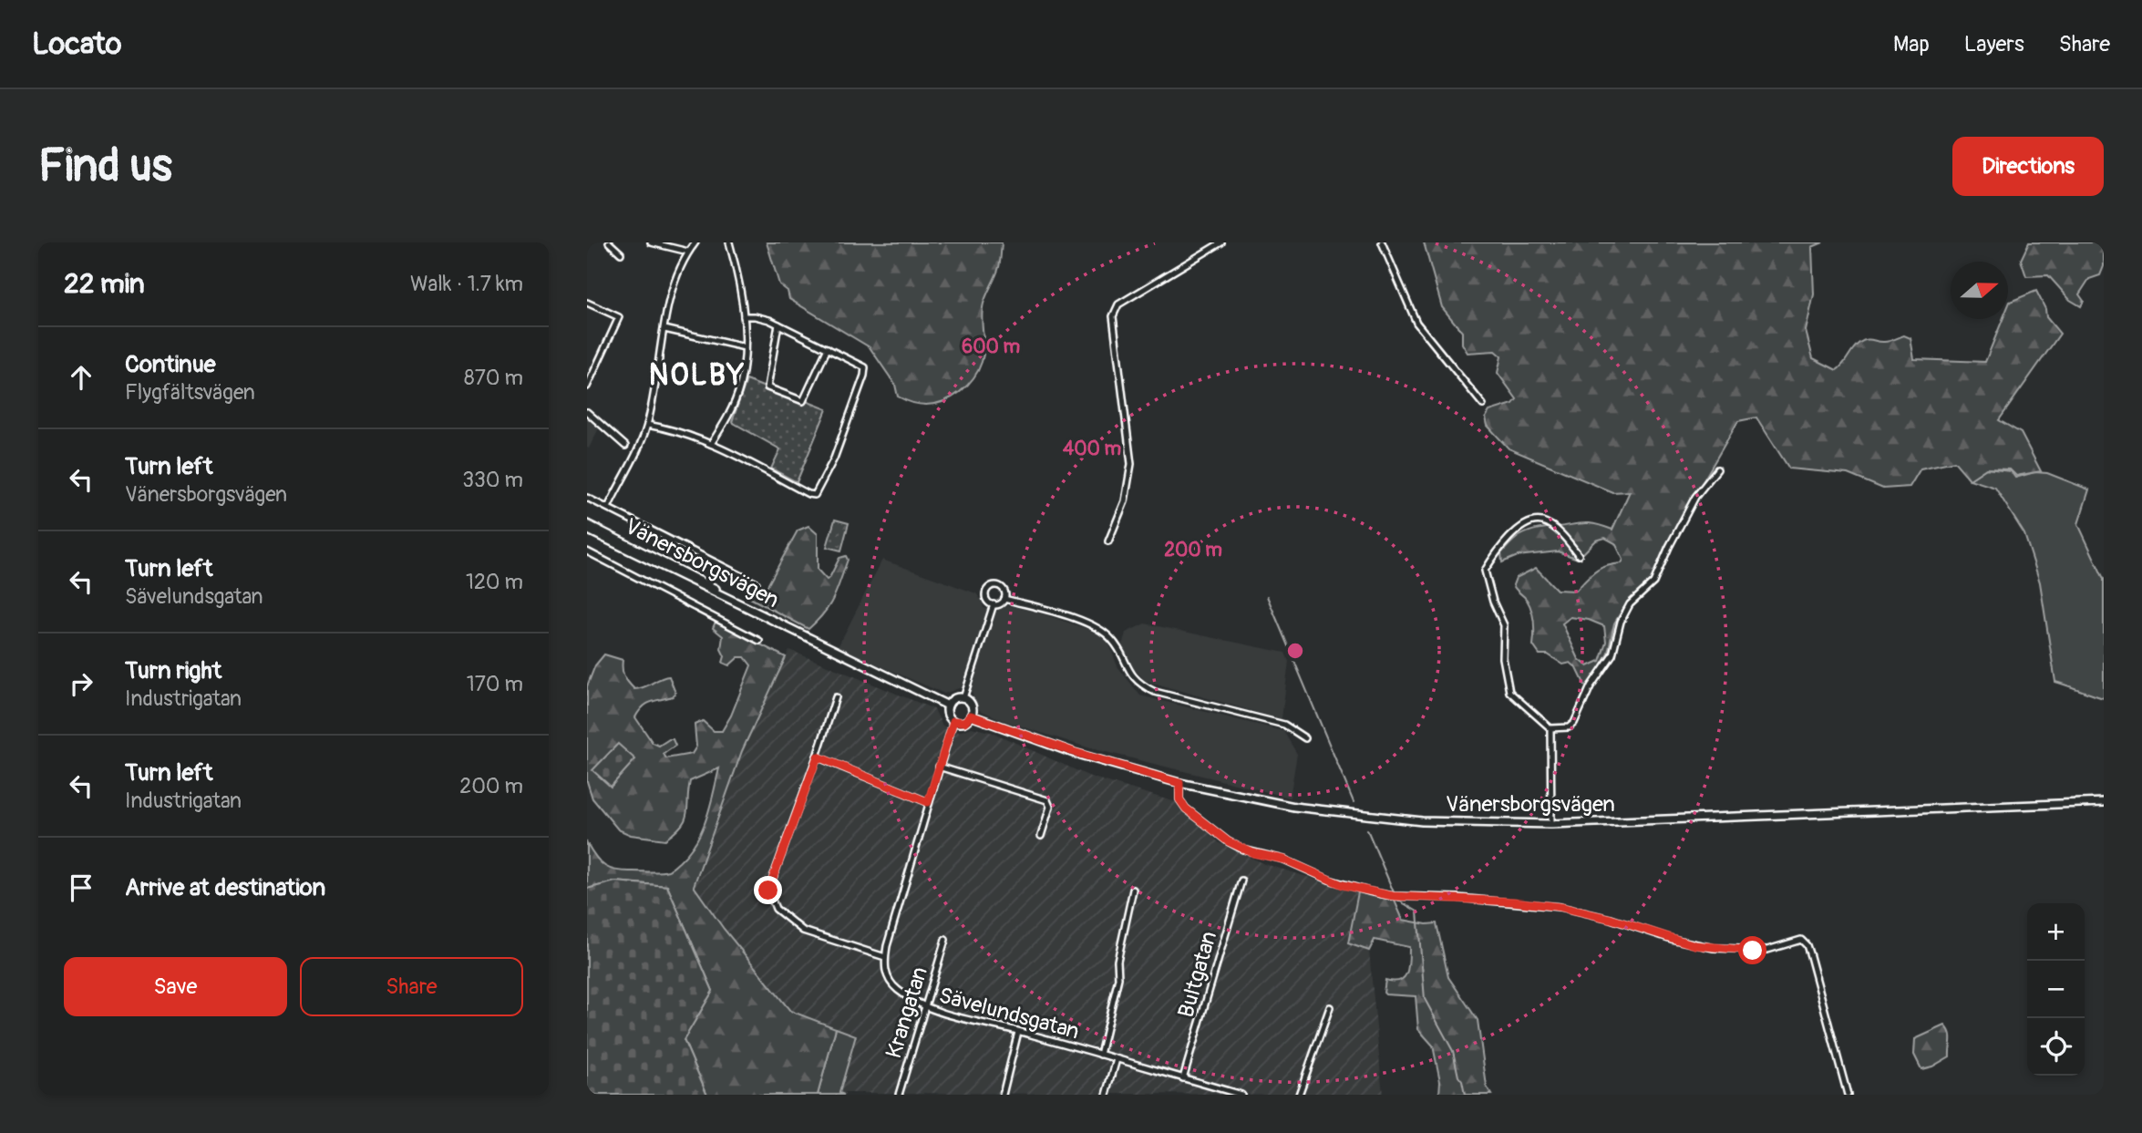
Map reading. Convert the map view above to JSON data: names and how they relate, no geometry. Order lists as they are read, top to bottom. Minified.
{"streets":{"main road":["Vänersborgsvägen"],"street":["Bultgatan","Krangatan","Sävelundsgatan"]},"crossings":[["Bultgatan","Sävelundsgatan"],["Krangatan","Sävelundsgatan"]],"districts":["NOLBY"],"north":"right","page":{"header":"Locato","nav":["Map","Layers","Share"],"buttons":["Directions",["Save","Share"]],"title":"Find us","heading":["22 min","Walk · 1.7 km"],"list":[["Continue","Flygfältsvägen","870 m"],["Turn left","Vänersborgsvägen","330 m"],["Turn left","Sävelundsgatan","120 m"],["Turn right","Industrigatan","170 m"],["Turn left","Industrigatan","200 m"],"Arrive at destination"],"map_buttons":["+","−"]},"rings":["600 m","400 m","200 m"]}
